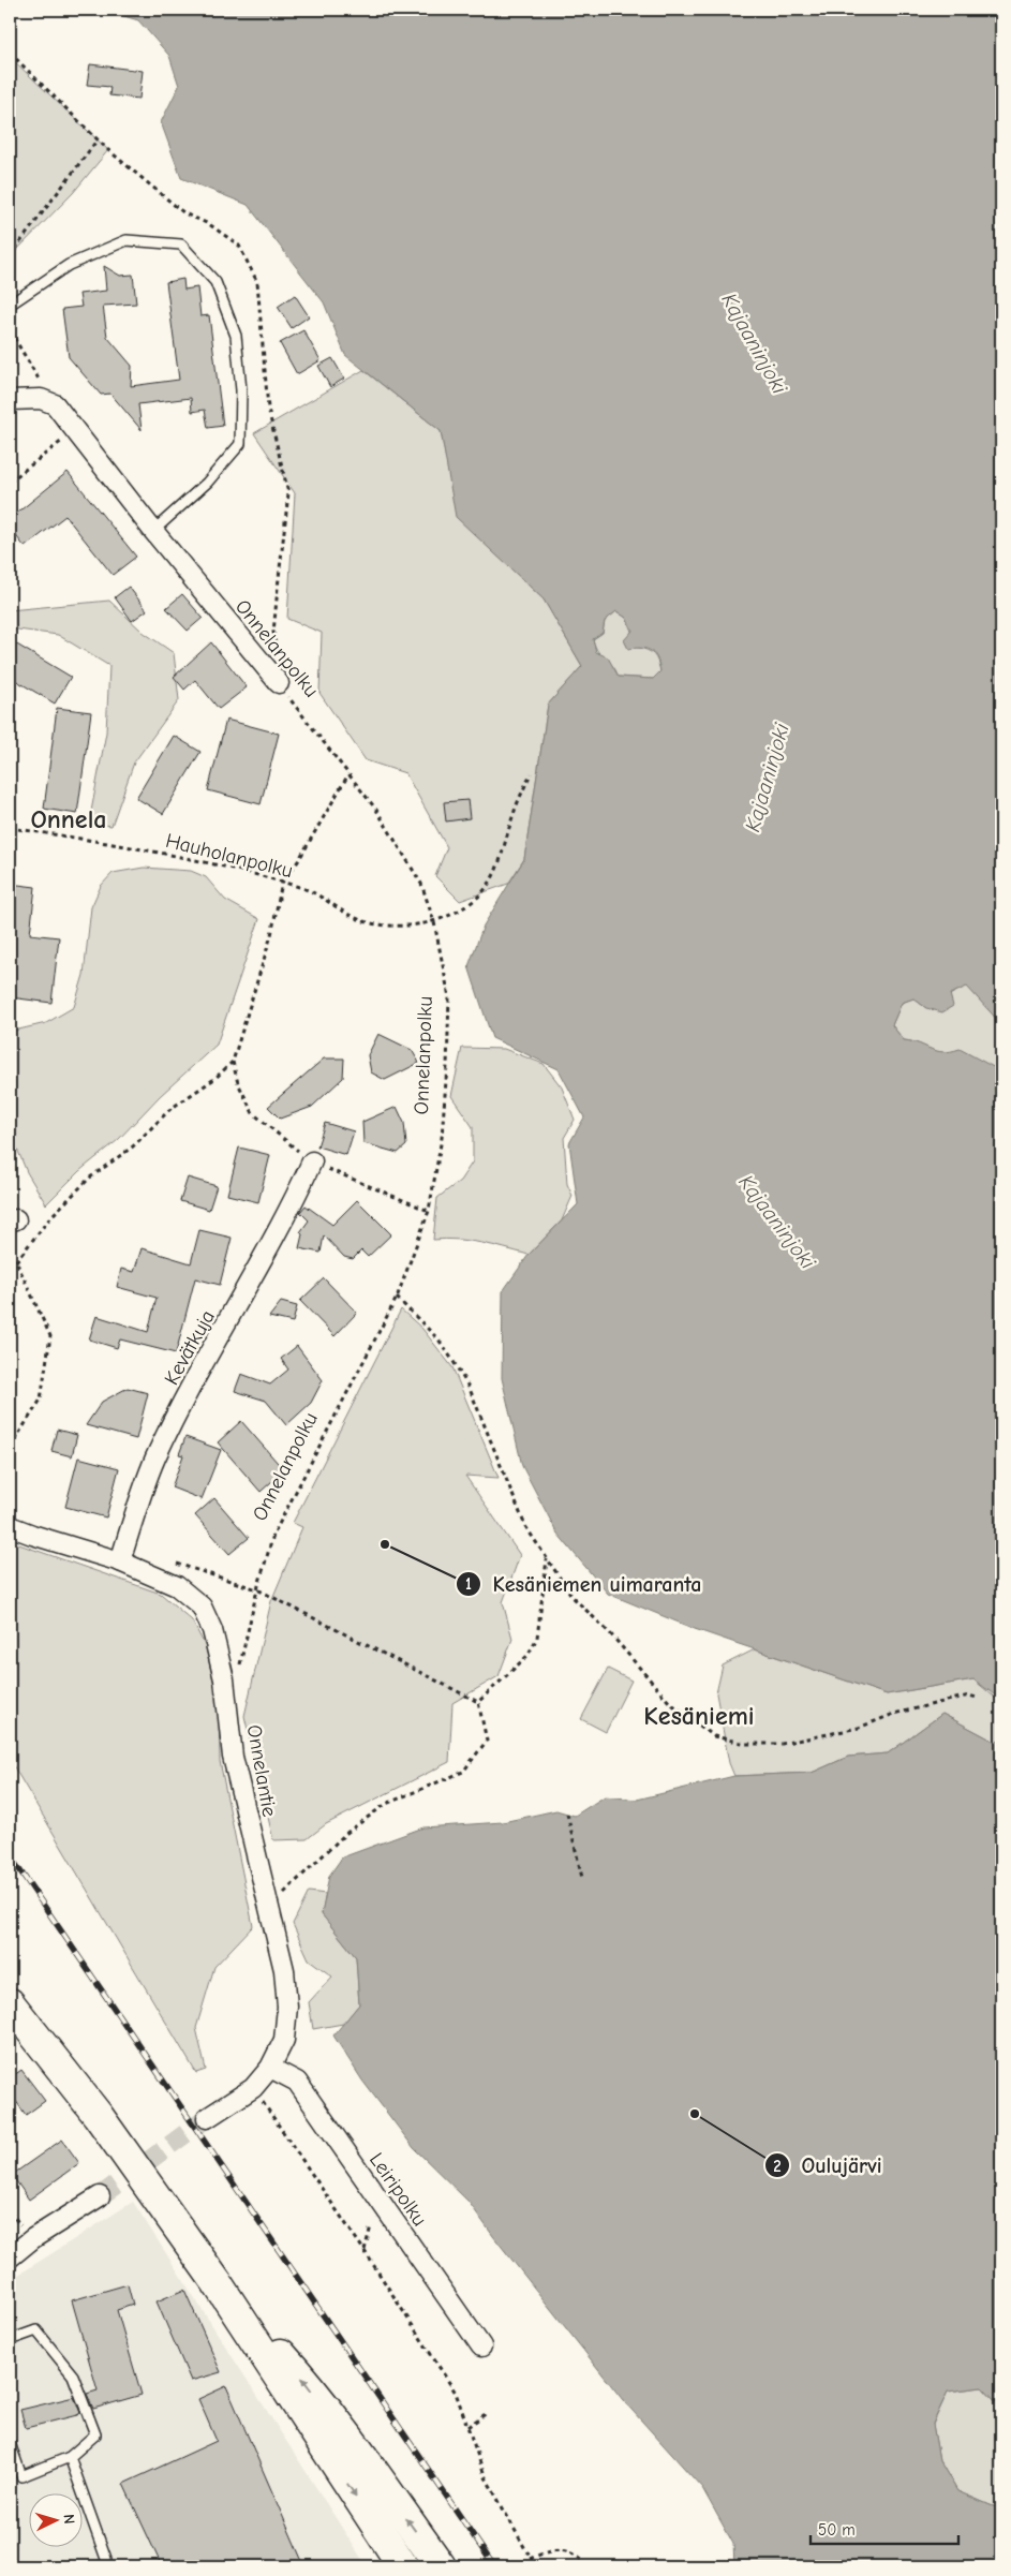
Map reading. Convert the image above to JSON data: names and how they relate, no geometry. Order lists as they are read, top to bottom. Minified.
{"streets":{"street":["Onnelanpolku","Kevätkuja","Onnelantie","Leiripolku"],"path":["Hauholanpolku"]},"crossings":[["Onnelanpolku","Hauholanpolku"],["Kevätkuja","Onnelantie"],["Onnelantie","Leiripolku"]],"districts":["Onnela","Kesäniemi"],"water":["Kajaaninjoki"],"places":["Kesäniemen uimaranta","Oulujärvi"],"scale_bar":"50 m","north":"right"}
